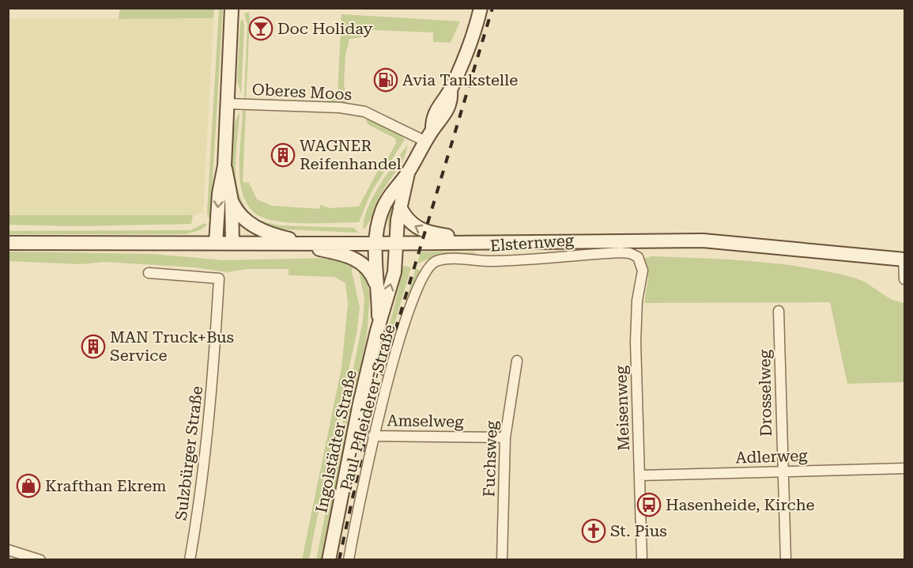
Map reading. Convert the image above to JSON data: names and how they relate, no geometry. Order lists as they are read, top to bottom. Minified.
{"streets":{"street":["Oberes Moos","Elsternweg","Drosselweg","Paul-Pfleiderer-Straße","Meisenweg","Amselweg","Ingolstädter Straße","Sulzbürger Straße","Adlerweg","Fuchsweg"]},"crossings":[["Oberes Moos","Ingolstädter Straße"],["Elsternweg","Paul-Pfleiderer-Straße"],["Elsternweg","Meisenweg"],["Drosselweg","Adlerweg"],["Paul-Pfleiderer-Straße","Amselweg"],["Meisenweg","Adlerweg"],["Amselweg","Fuchsweg"]],"places":{"bar":["Doc Holiday"],"fuel station":["Avia Tankstelle"],"building":["WAGNER Reifenhandel","MAN Truck+Bus Service"],"shop":["Krafthan Ekrem"],"bus stop":["Hasenheide, Kirche"],"church":["St. Pius"]}}
